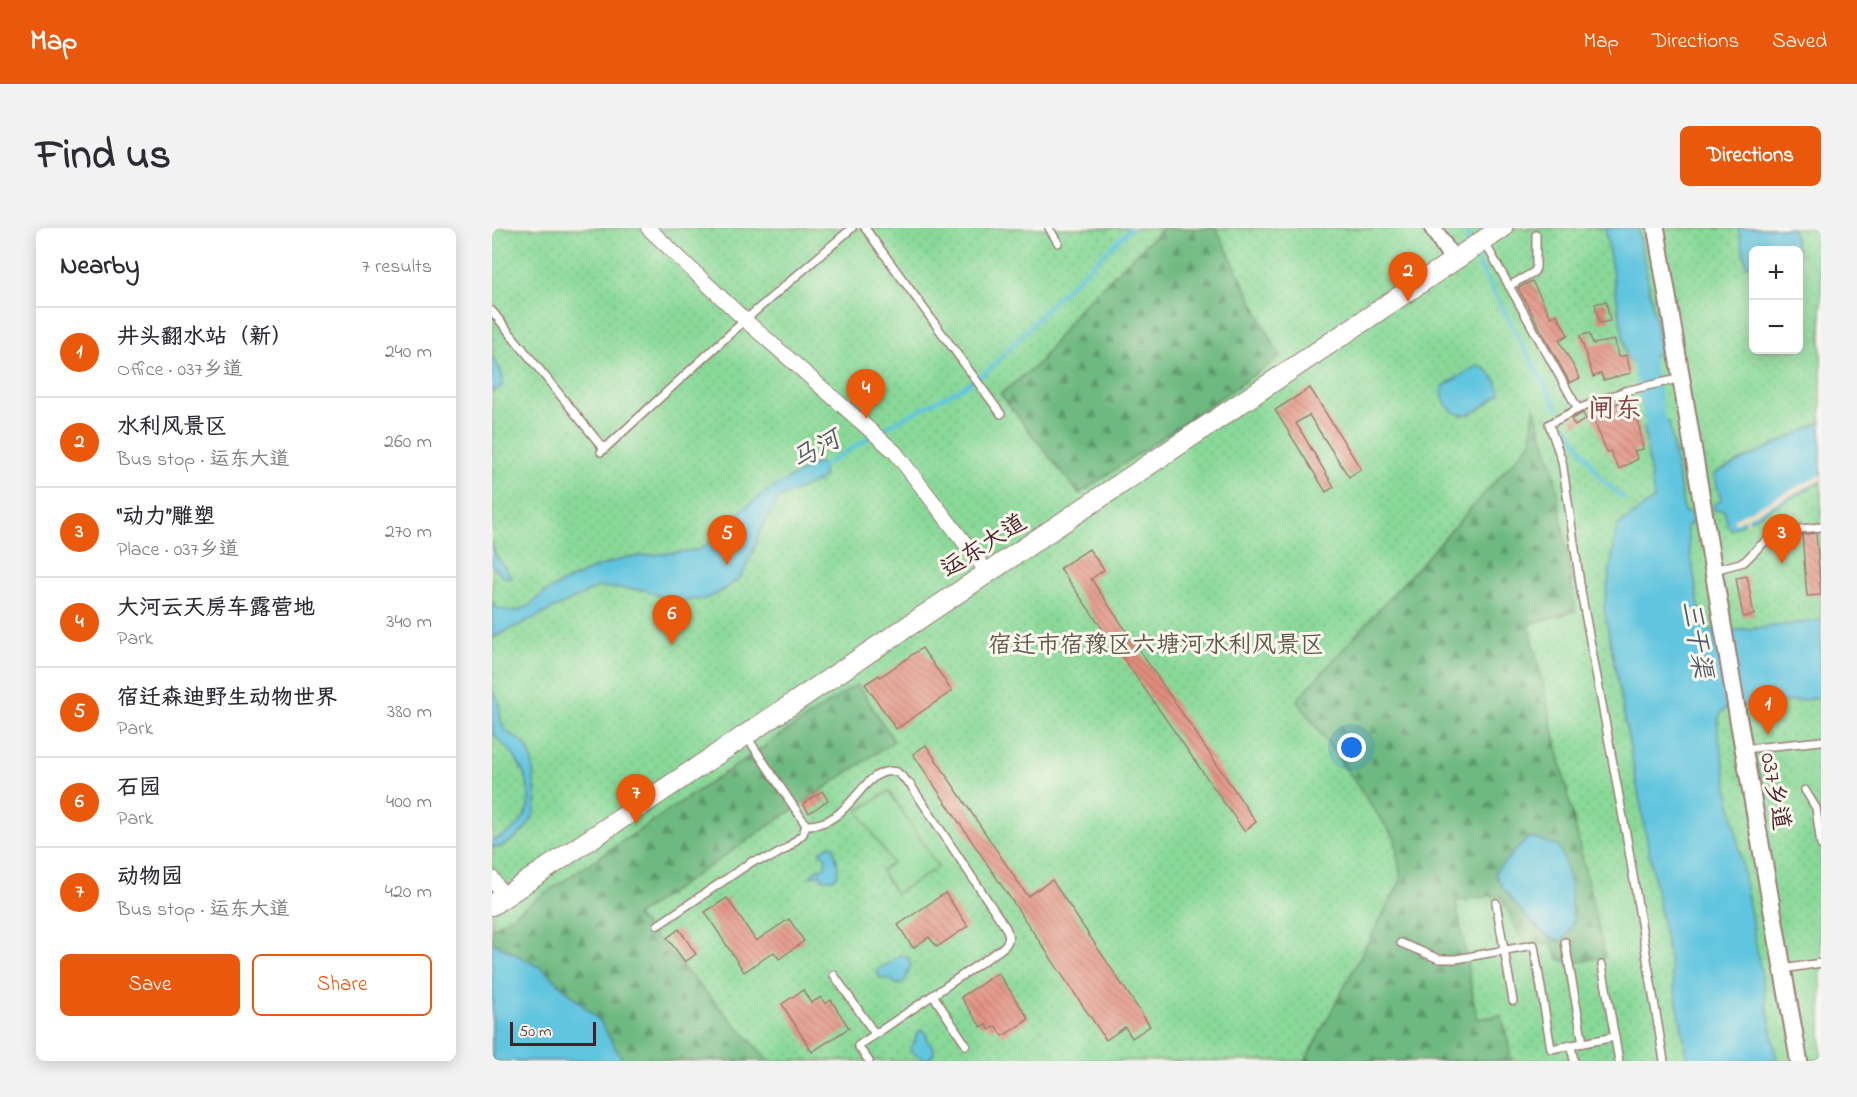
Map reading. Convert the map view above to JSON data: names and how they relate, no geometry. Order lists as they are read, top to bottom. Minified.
{"streets":{"main road":["运东大道"],"street":["037乡道"]},"districts":["闸东"],"water":["马河","三干渠"],"parks":["宿迁市宿豫区六塘河水利风景区"],"scale_bar":"50 m","page":{"header":"Map","nav":["Map","Directions","Saved"],"title":"Find us","buttons":["Directions",["Save","Share"]],"heading":["Nearby","7 results"],"map_buttons":["+","−"],"pins":["2","4","3","5","6","1","7"],"list":[{"mark":"1","name":"井头翻水站（新）","note":"Office · 037乡道","value":"240 m"},{"mark":"2","name":"水利风景区","note":"Bus stop · 运东大道","value":"260 m"},{"mark":"3","name":"“动力”雕塑","note":"Place · 037乡道","value":"270 m"},{"mark":"4","name":"大河云天房车露营地","note":"Park","value":"340 m"},{"mark":"5","name":"宿迁森迪野生动物世界","note":"Park","value":"380 m"},{"mark":"6","name":"石园","note":"Park","value":"400 m"},{"mark":"7","name":"动物园","note":"Bus stop · 运东大道","value":"420 m"}],"scale":"50 m"}}
